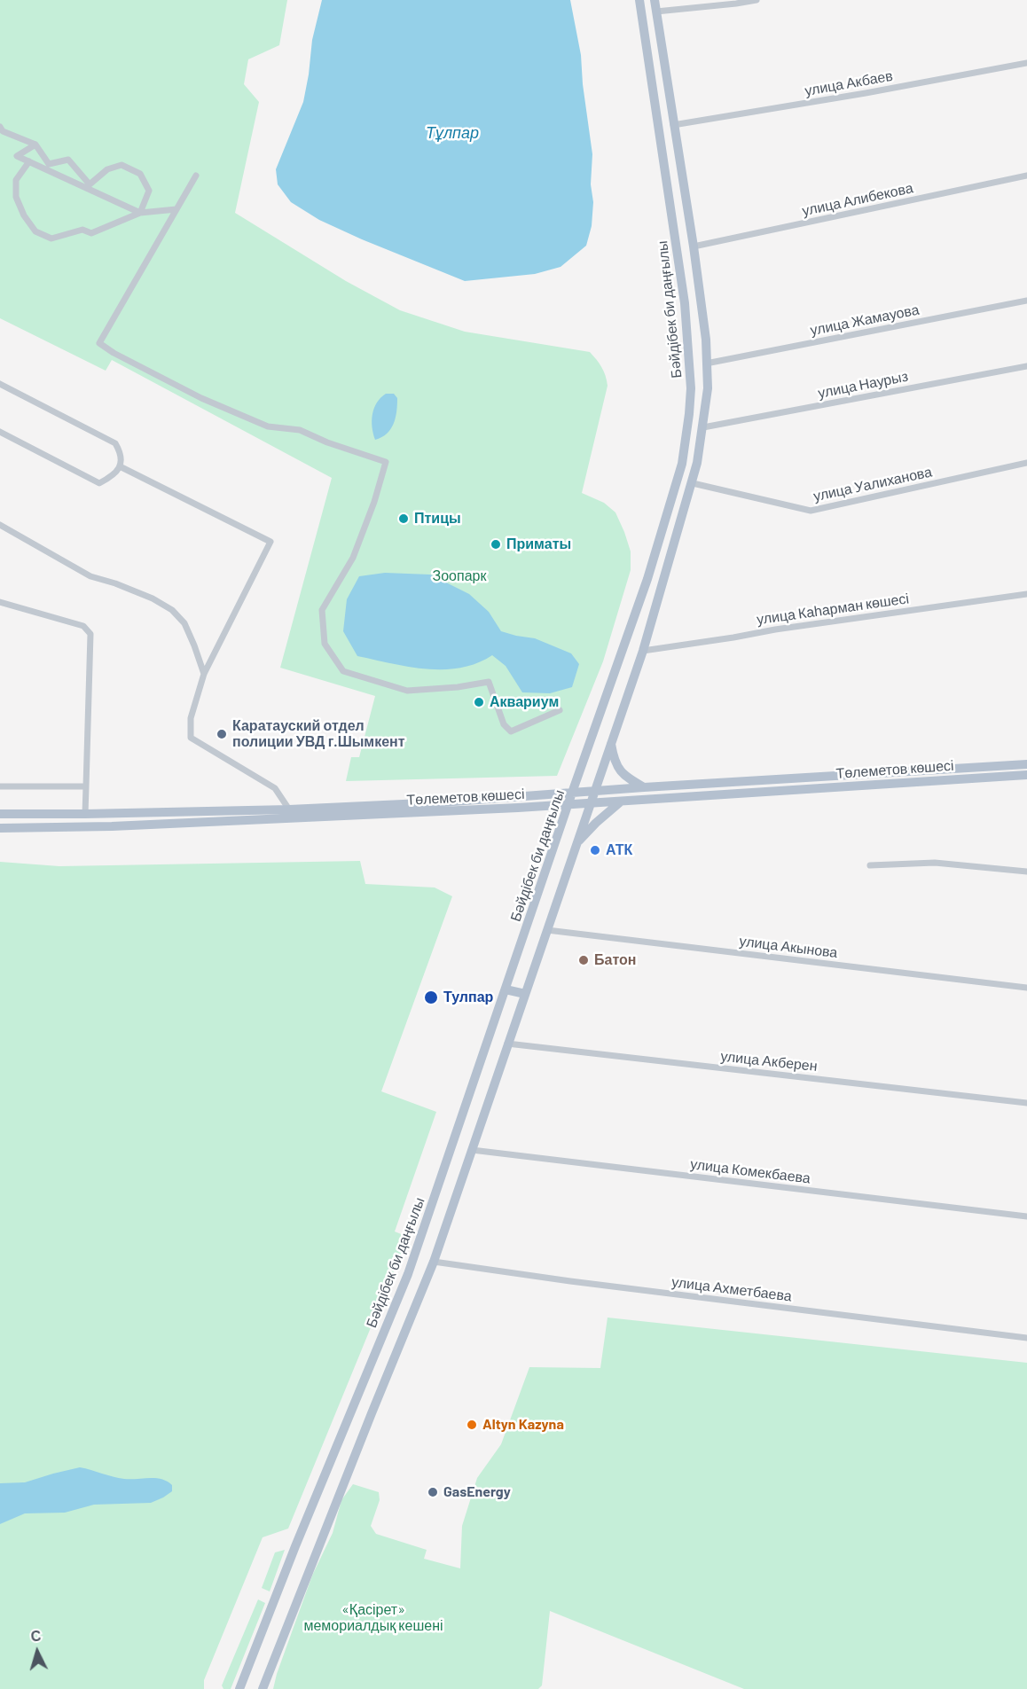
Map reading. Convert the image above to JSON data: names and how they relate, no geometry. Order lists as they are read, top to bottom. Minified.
{"streets":{"main road":["Бәйдібек би даңғылы","Төлеметов көшесі"],"street":["улица Акбаев","улица Алибекова","улица Жамауова","улица Наурыз","улица Уалиханова","улица Каһарман көшесі","улица Акынова","улица Акберен","улица Комекбаева","улица Ахметбаева"]},"crossings":[["улица Акбаев","Бәйдібек би даңғылы"],["улица Алибекова","Бәйдібек би даңғылы"],["Бәйдібек би даңғылы","улица Жамауова"],["Бәйдібек би даңғылы","улица Наурыз"],["Бәйдібек би даңғылы","улица Уалиханова"],["Бәйдібек би даңғылы","улица Каһарман көшесі"],["Бәйдібек би даңғылы","Төлеметов көшесі"],["Бәйдібек би даңғылы","улица Акынова"],["Бәйдібек би даңғылы","улица Акберен"],["Бәйдібек би даңғылы","улица Комекбаева"],["Бәйдібек би даңғылы","улица Ахметбаева"]],"water":["Тұлпар"],"parks":["Зоопарк","«Қасірет» мемориалдық кешені"],"places":["Птицы","Приматы","Аквариум","Каратауский отдел полиции УВД г.Шымкент","АТК","Батон","Тулпар","Altyn Kazyna","GasEnergy"],"north":"top"}
